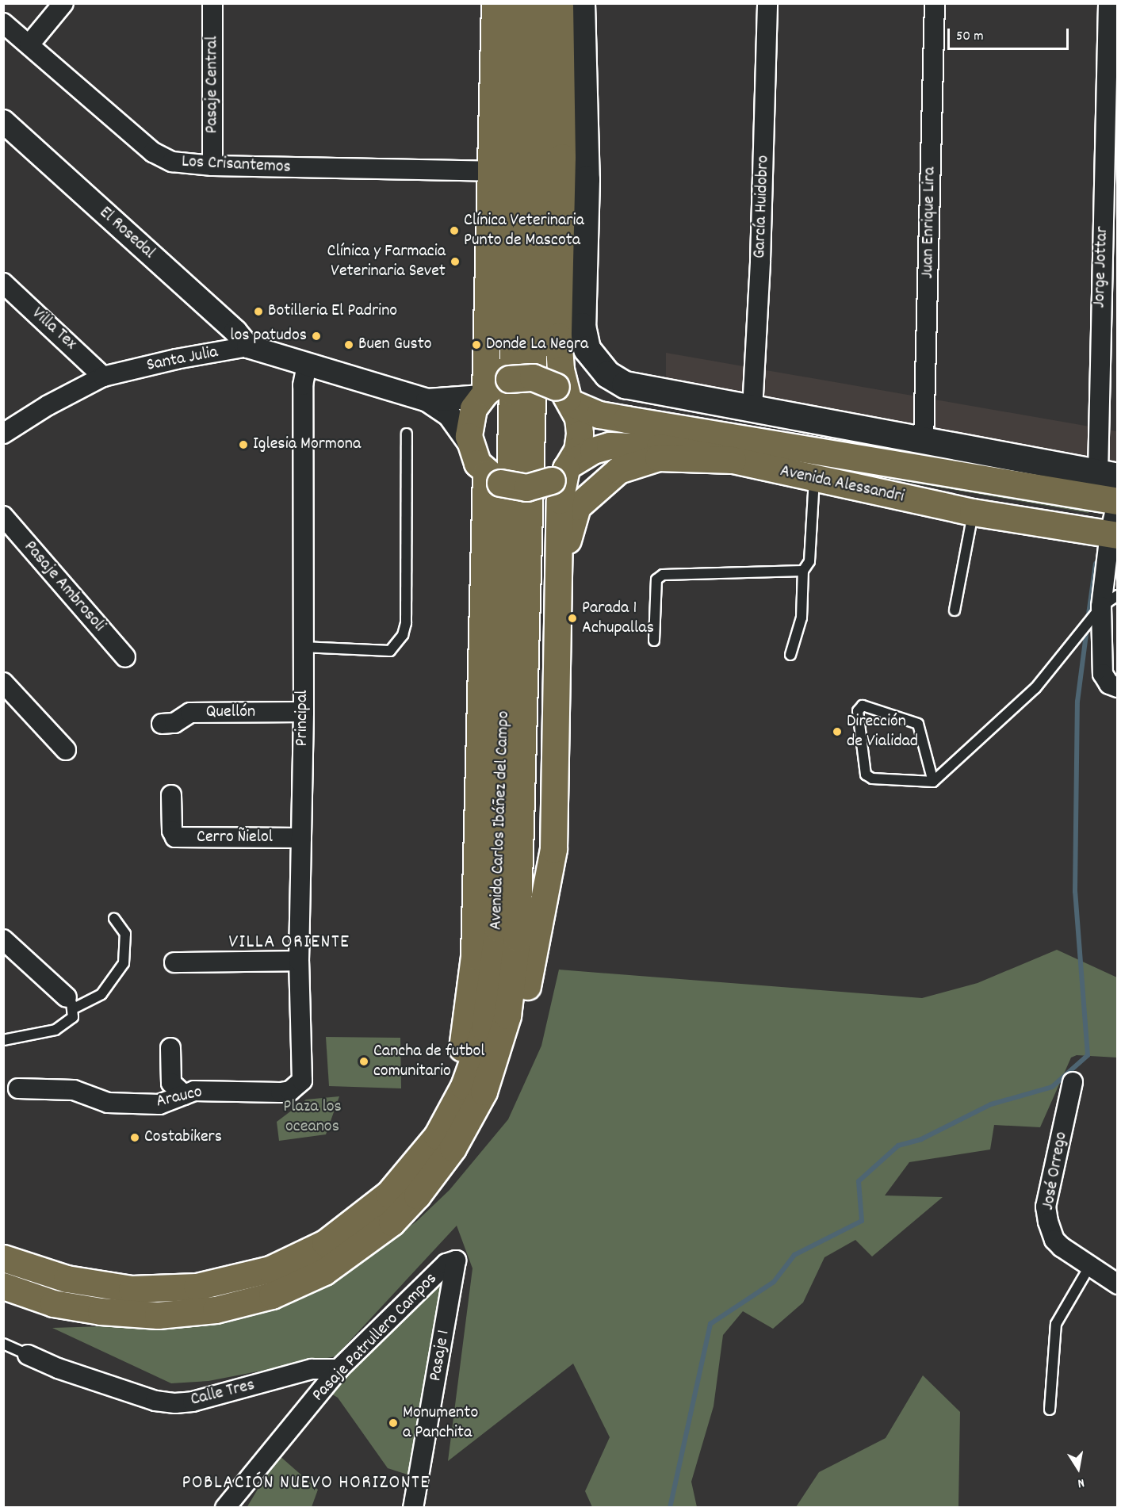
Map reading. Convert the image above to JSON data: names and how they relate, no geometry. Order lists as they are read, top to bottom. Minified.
{"streets":{"main road":["Avenida Alessandri","Avenida Carlos Ibáñez del Campo"],"street":["Pasaje Central","Los Crisantemos","García Huidobro","Juan Enrique Lira","El Rosedal","Jorge Jottar","Villa Tex","Santa Julia","Pasaje Ambrosoli","Quellón","Principal","Cerro Ñielol","Arauco","José Orrego","Pasaje Patrullero Campos","Pasaje 1","Calle Tres"]},"crossings":[["Pasaje Central","Los Crisantemos"],["El Rosedal","Santa Julia"],["Villa Tex","Santa Julia"],["Santa Julia","Avenida Alessandri"],["Santa Julia","Principal"],["Quellón","Principal"],["Principal","Cerro Ñielol"],["Principal","Arauco"],["Pasaje Patrullero Campos","Pasaje 1"],["Pasaje Patrullero Campos","Calle Tres"]],"districts":["VILLA ORIENTE","POBLACIÓN NUEVO HORIZONTE"],"parks":["Plaza los oceanos"],"places":["Clínica Veterinaria Punto de Mascota","Clínica y Farmacia Veterinaria Sevet","Botilleria El Padrino","los patudos","Buen Gusto","Donde La Negra","Iglesia Mormona","Parada 1 Achupallas","Dirección de Vialidad","Cancha de futbol comunitario","Costabikers","Monumento a Panchita"],"scale_bar":"50 m","north":"bottom"}
